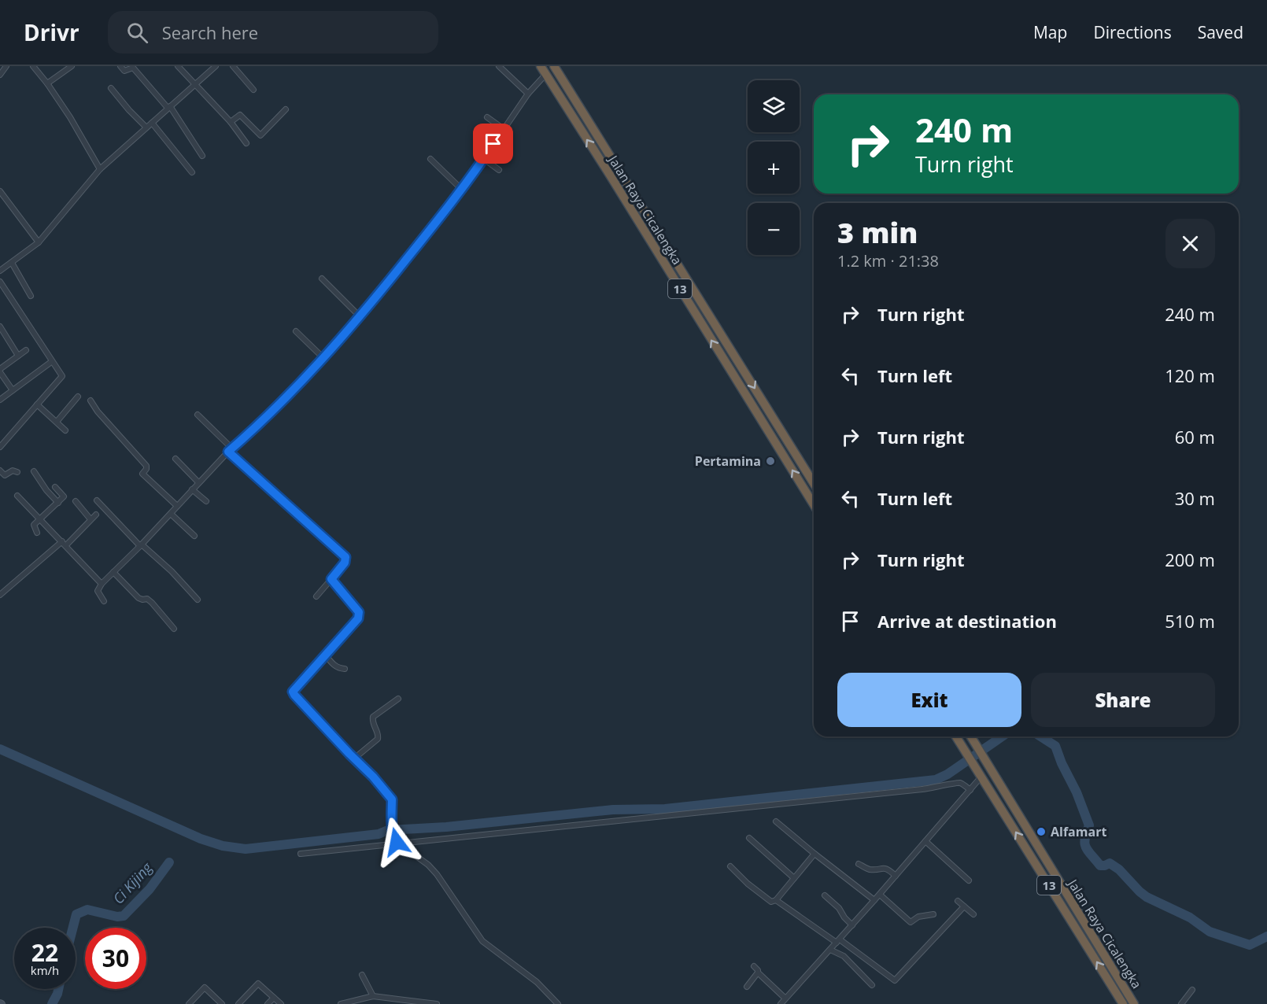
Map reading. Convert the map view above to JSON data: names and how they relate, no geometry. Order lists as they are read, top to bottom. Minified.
{"streets":{"highway":["Jalan Raya Cicalengka","13"]},"water":["Ci Kijing"],"places":["Pertamina","Alfamart"],"page":{"header":"Drivr","search":"Search here","nav":["Map","Directions","Saved"],"map_buttons":["+","−"],"turn":["240 m","Turn right"],"heading":["3 min","1.2 km · 21:38"],"list":[{"name":"Turn right","value":"240 m"},{"name":"Turn left","value":"120 m"},{"name":"Turn right","value":"60 m"},{"name":"Turn left","value":"30 m"},{"name":"Turn right","value":"200 m"},{"name":"Arrive at destination","value":"510 m"}],"buttons":["Exit","Share"],"speed":"22 km/h","limit":"30"}}
